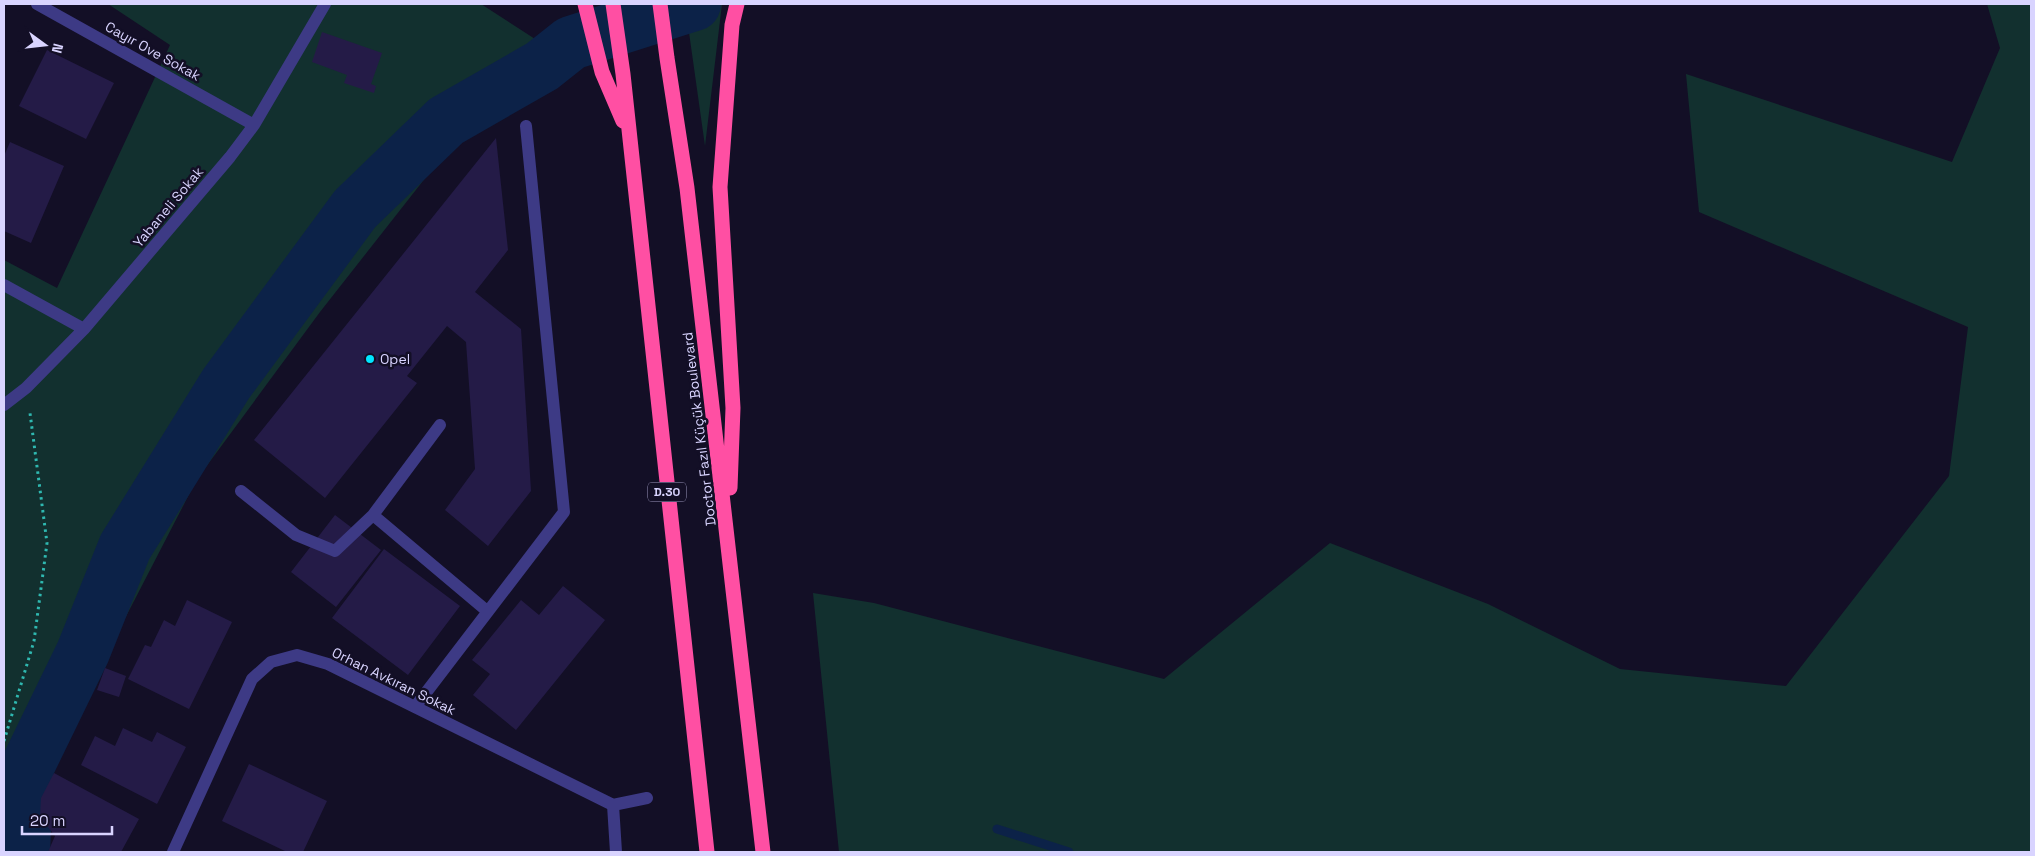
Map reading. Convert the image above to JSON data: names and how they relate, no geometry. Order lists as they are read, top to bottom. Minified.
{"streets":{"highway":["Doctor Fazıl Küçük Boulevard","D.30"],"street":["Cayır Ove Sokak","Yabaneli Sokak","Orhan Avkıran Sokak"]},"crossings":[["Cayır Ove Sokak","Yabaneli Sokak"]],"places":["Opel"],"scale_bar":"20 m","north":"right"}
